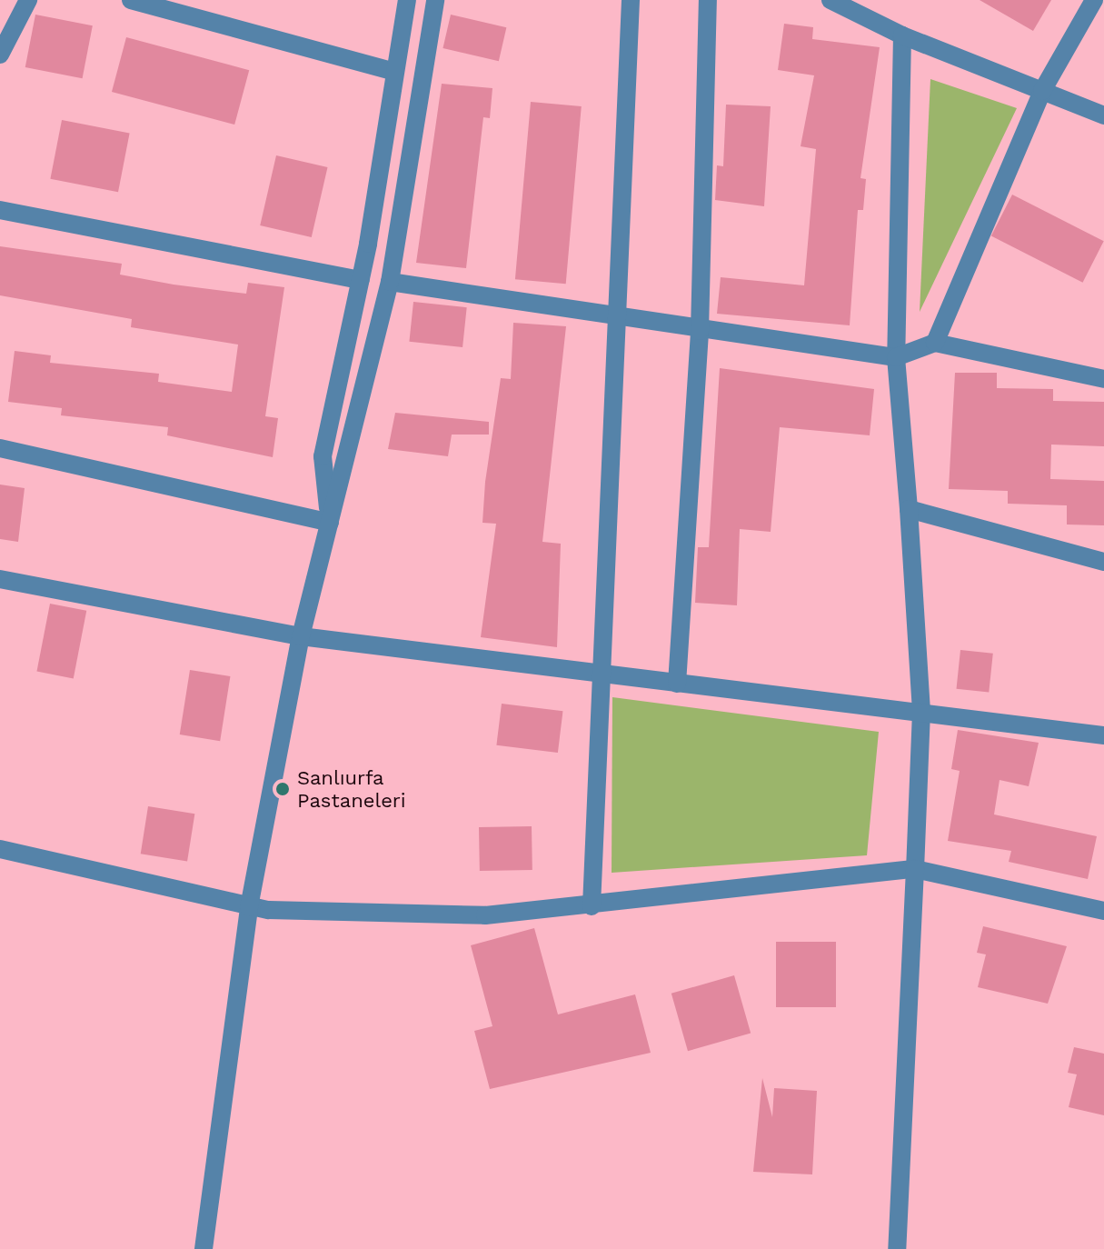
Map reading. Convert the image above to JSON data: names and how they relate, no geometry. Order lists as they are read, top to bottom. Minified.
{"places":["Sanlıurfa Pastaneleri"]}
